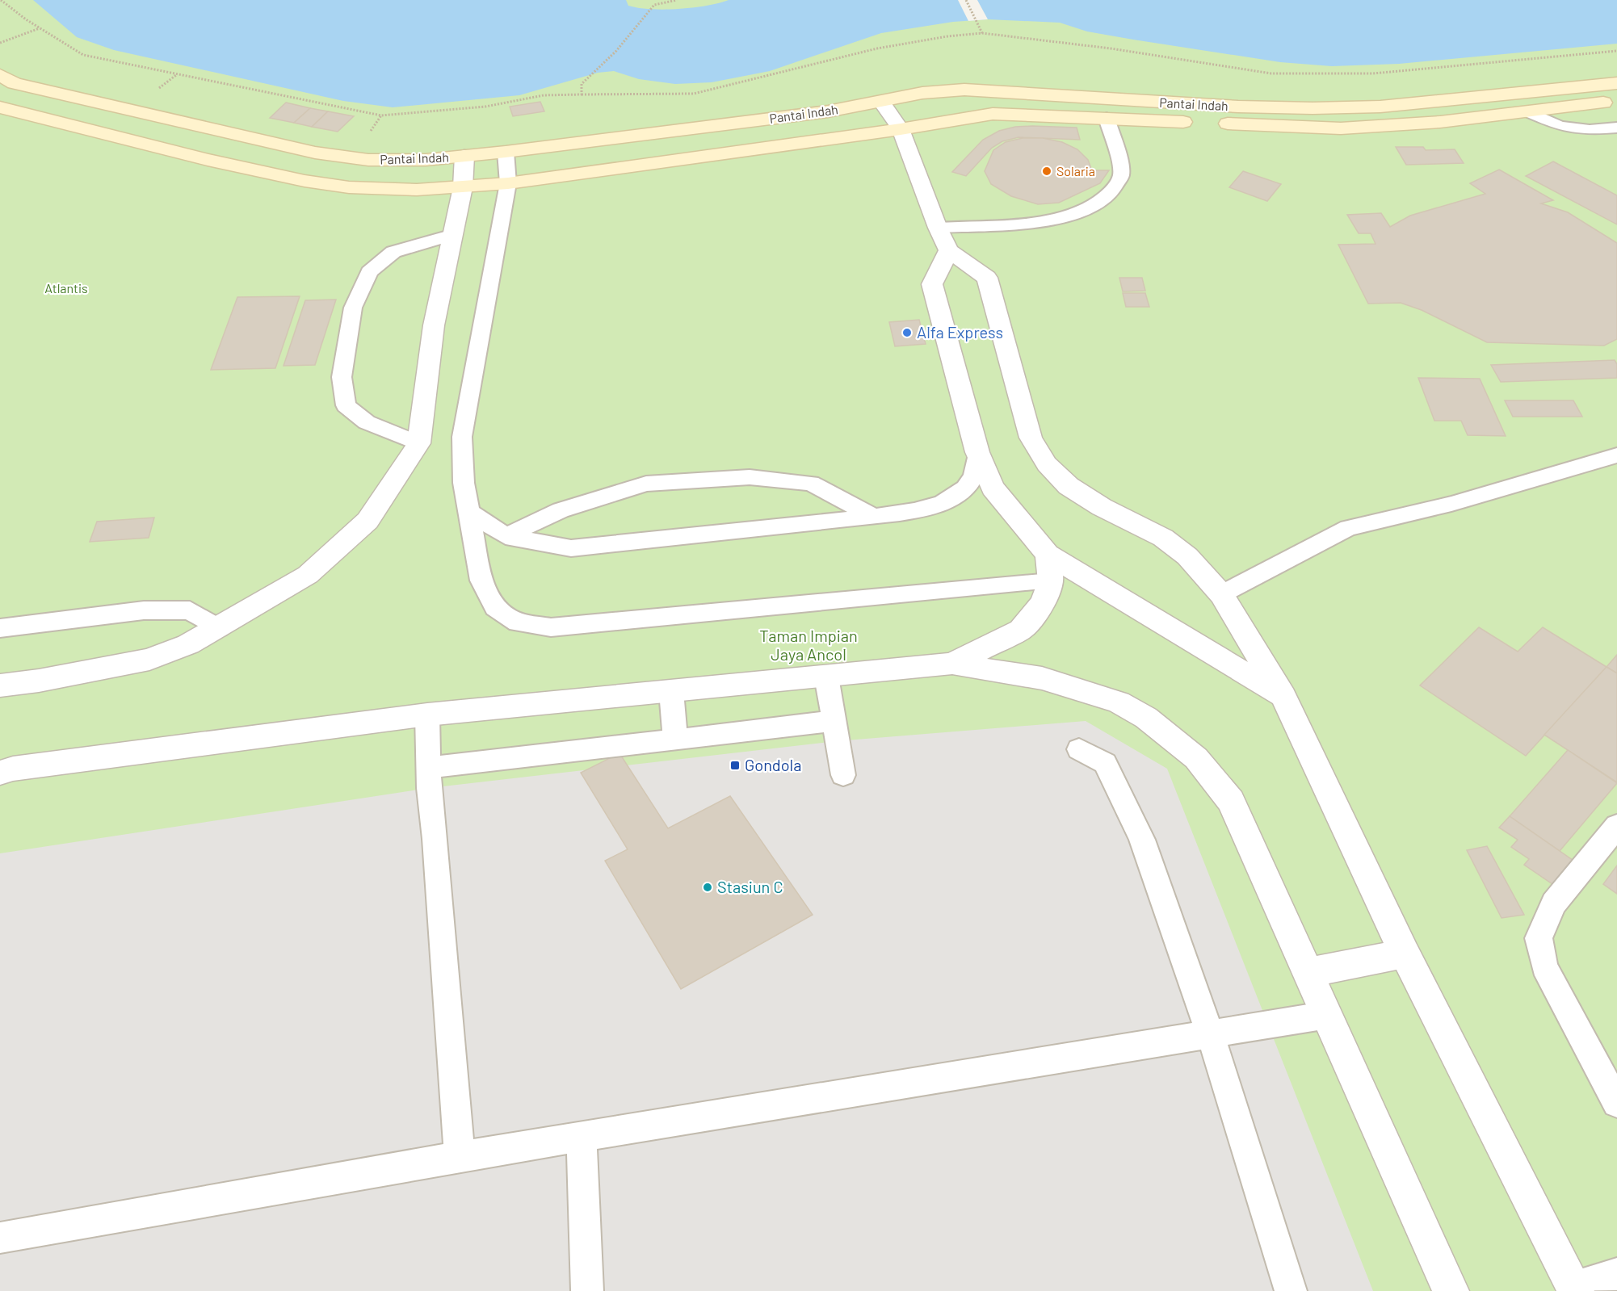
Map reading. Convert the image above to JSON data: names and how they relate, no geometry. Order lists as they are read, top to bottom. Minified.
{"streets":{"street":["Pantai Indah"]},"parks":["Atlantis","Taman Impian Jaya Ancol"],"places":{"other":["Solaria","Alfa Express","Stasiun C"],"transit":["Gondola"]}}
